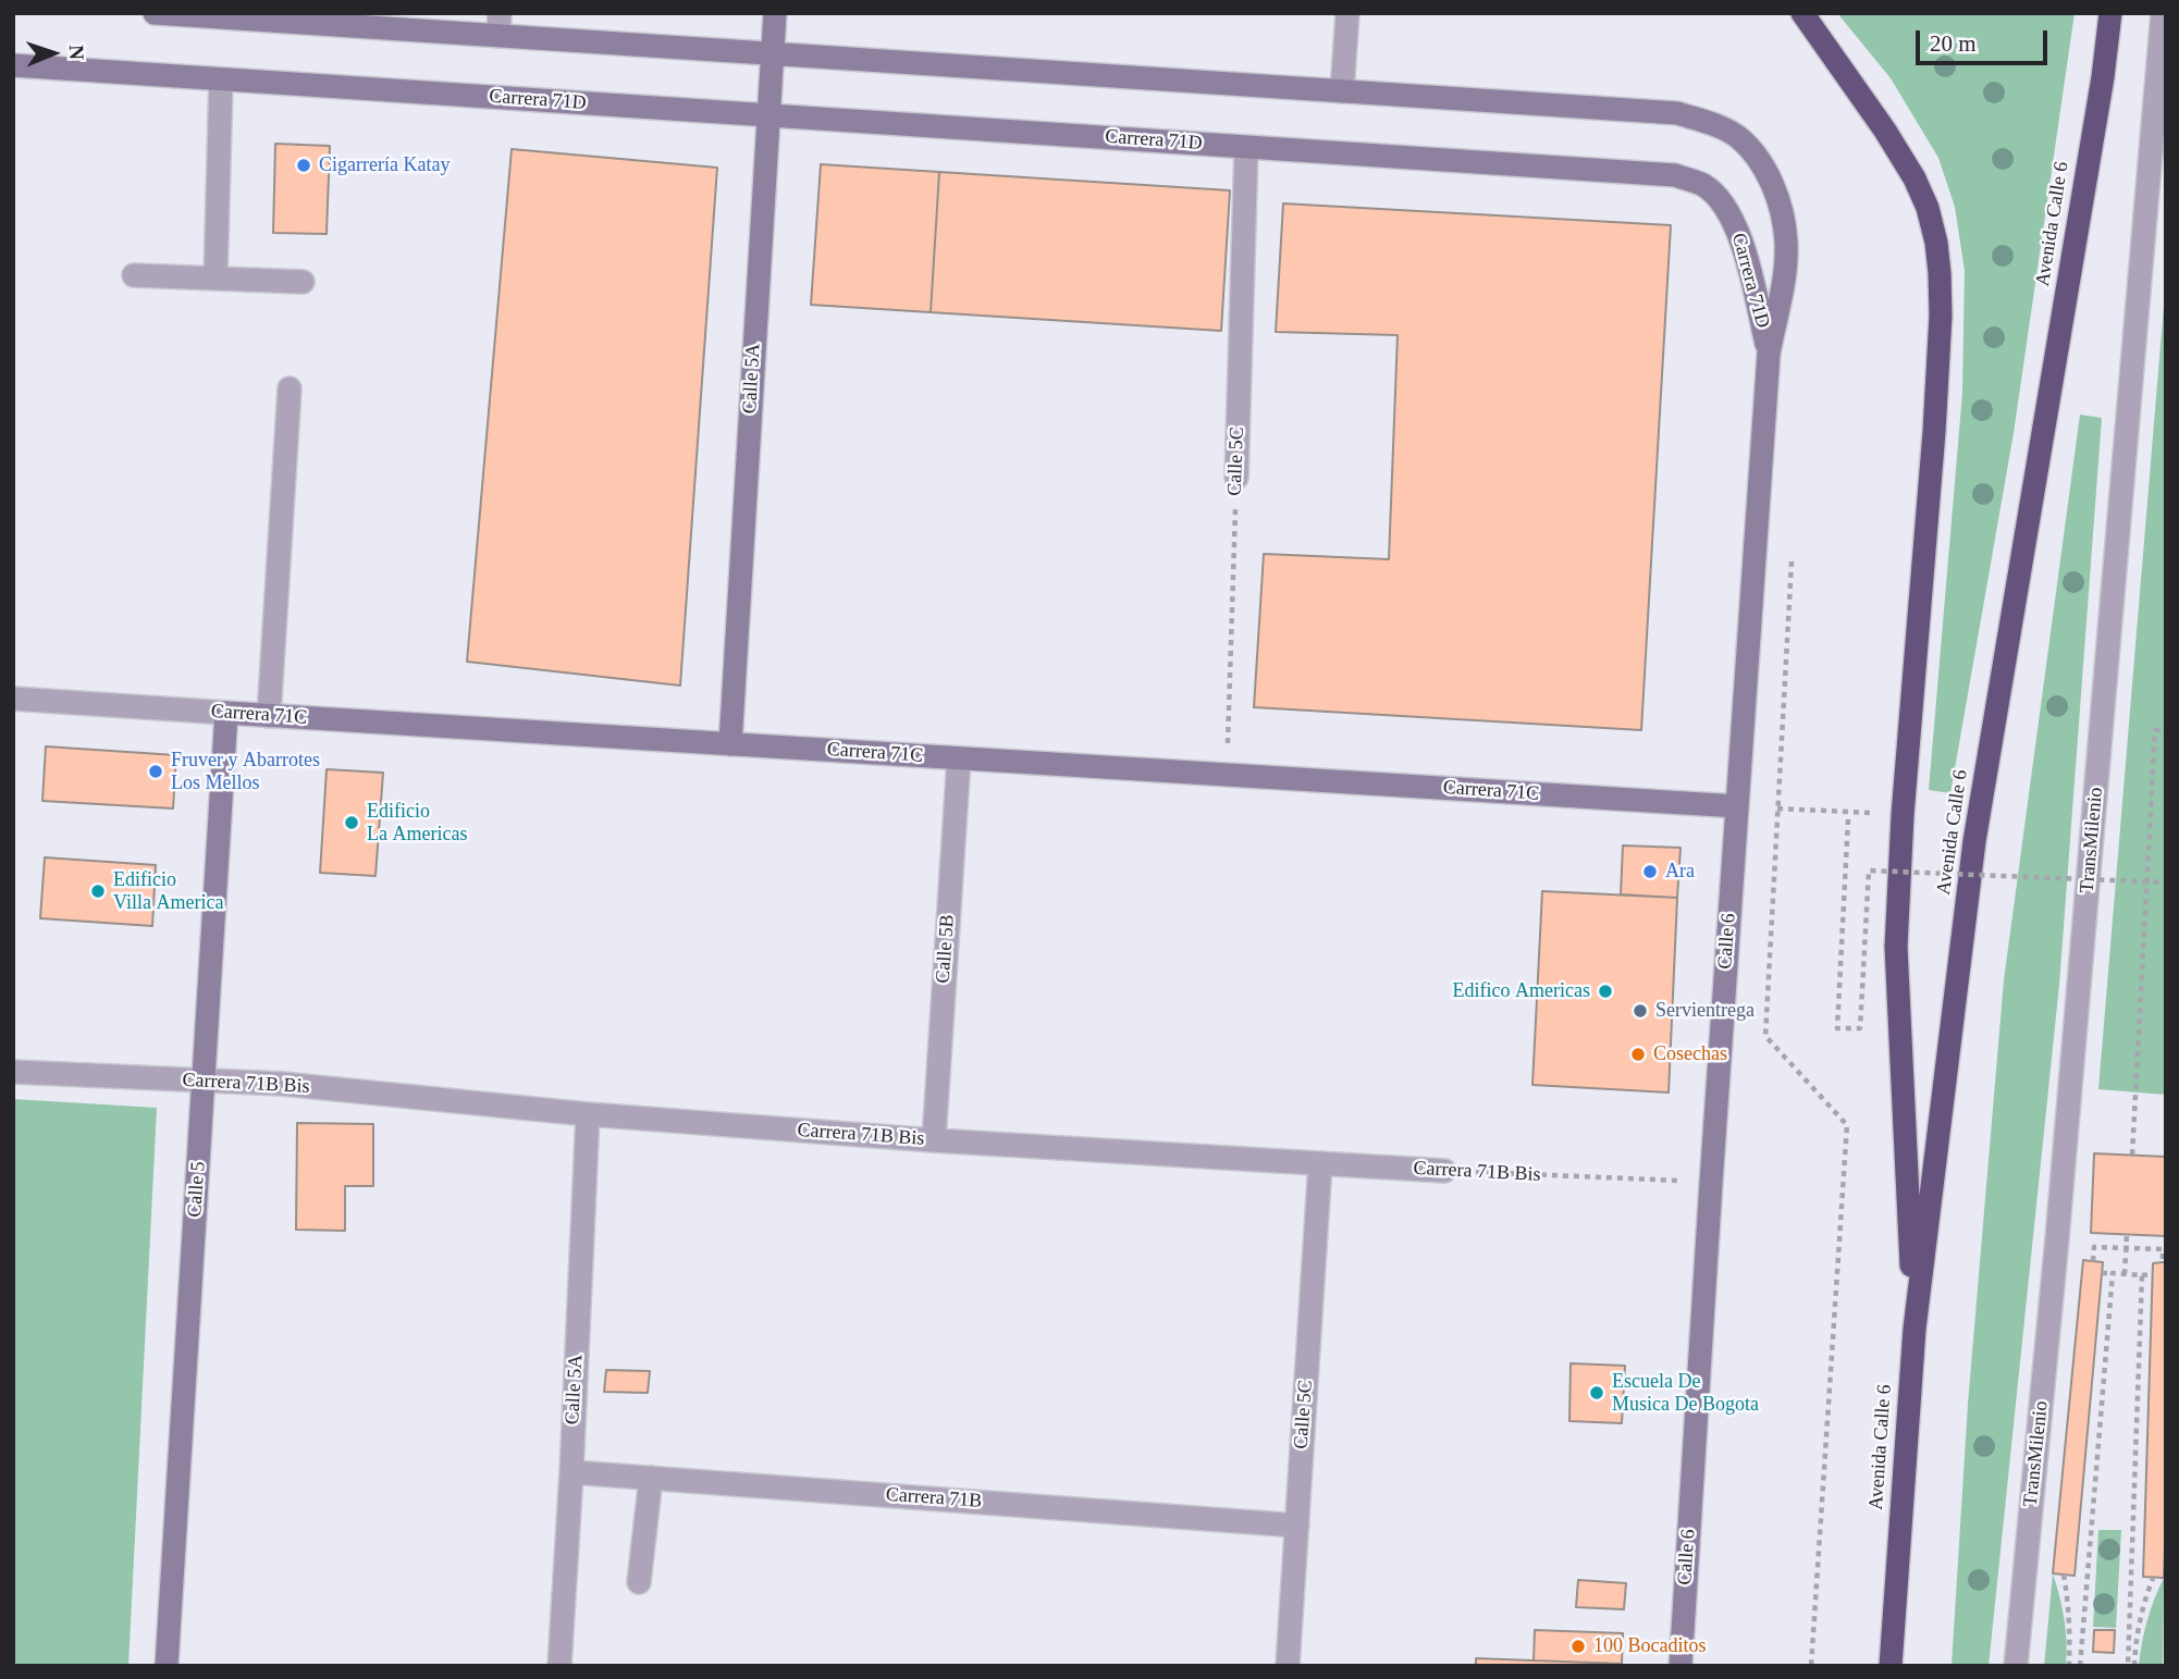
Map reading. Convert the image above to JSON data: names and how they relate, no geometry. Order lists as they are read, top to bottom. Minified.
{"streets":{"highway":["Avenida Calle 6"],"street":["Carrera 71D","Calle 5A","Calle 5C","Carrera 71C","TransMilenio","Calle 6","Calle 5B","Carrera 71B Bis","Calle 5","Carrera 71B"]},"crossings":[["Carrera 71D","Calle 5A"],["Carrera 71D","Calle 5C"],["Carrera 71D","Calle 6"],["Calle 5A","Carrera 71C"],["Calle 5A","Carrera 71B Bis"],["Calle 5A","Carrera 71B"],["Calle 5C","Carrera 71C"],["Calle 5C","Carrera 71B Bis"],["Calle 5C","Carrera 71B"],["Carrera 71C","Calle 6"],["Carrera 71C","Calle 5B"],["Carrera 71C","Calle 5"],["Calle 6","Carrera 71B Bis"],["Calle 5B","Carrera 71B Bis"],["Carrera 71B Bis","Calle 5"]],"places":["Cigarrería Katay","Fruver y Abarrotes Los Mellos","Edificio La Americas","Ara","Edificio Villa America","Edifico Americas","Servientrega","Cosechas","Escuela De Musica De Bogota","100 Bocaditos"],"scale_bar":"20 m","north":"right"}
